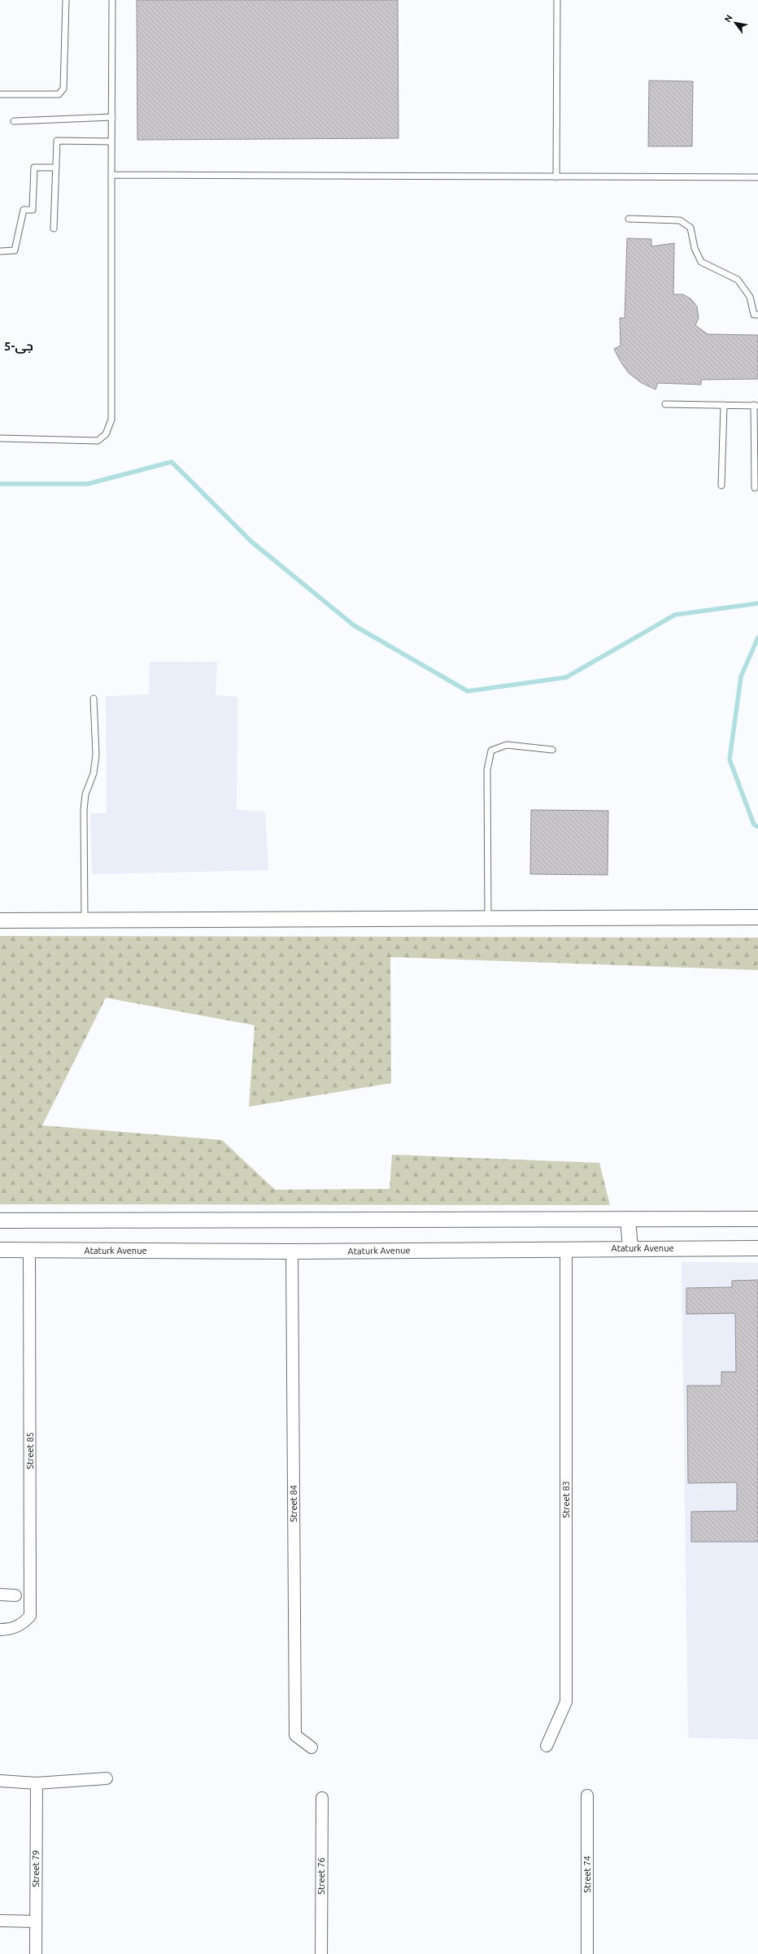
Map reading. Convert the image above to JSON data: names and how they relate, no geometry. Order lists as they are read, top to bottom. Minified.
{"streets":{"street":["Ataturk Avenue","Street 85","Street 83","Street 84","Street 79","Street 74","Street 76"]},"crossings":[["Ataturk Avenue","Street 85"],["Ataturk Avenue","Street 83"],["Ataturk Avenue","Street 84"]],"districts":["جی-5"],"north":"top left"}
